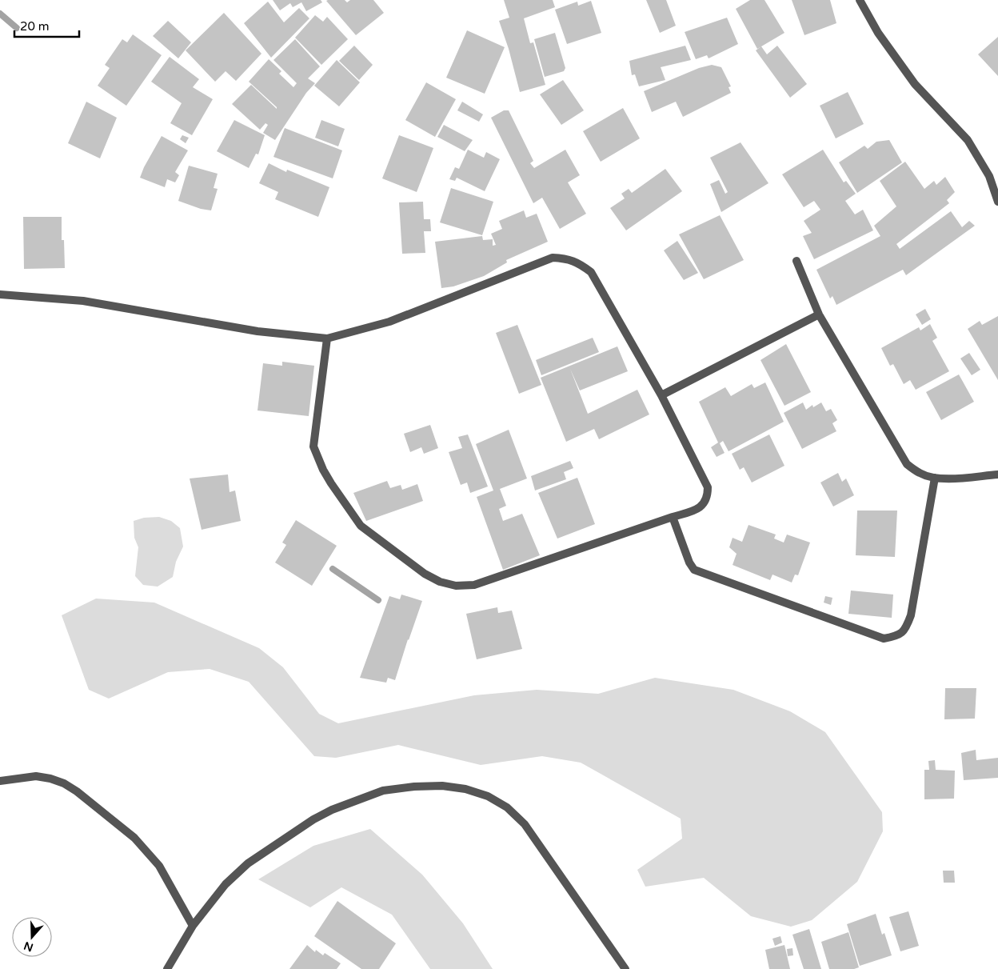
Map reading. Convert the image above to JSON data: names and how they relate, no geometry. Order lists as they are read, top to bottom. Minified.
{"scale_bar":"20 m","north":"bottom"}
